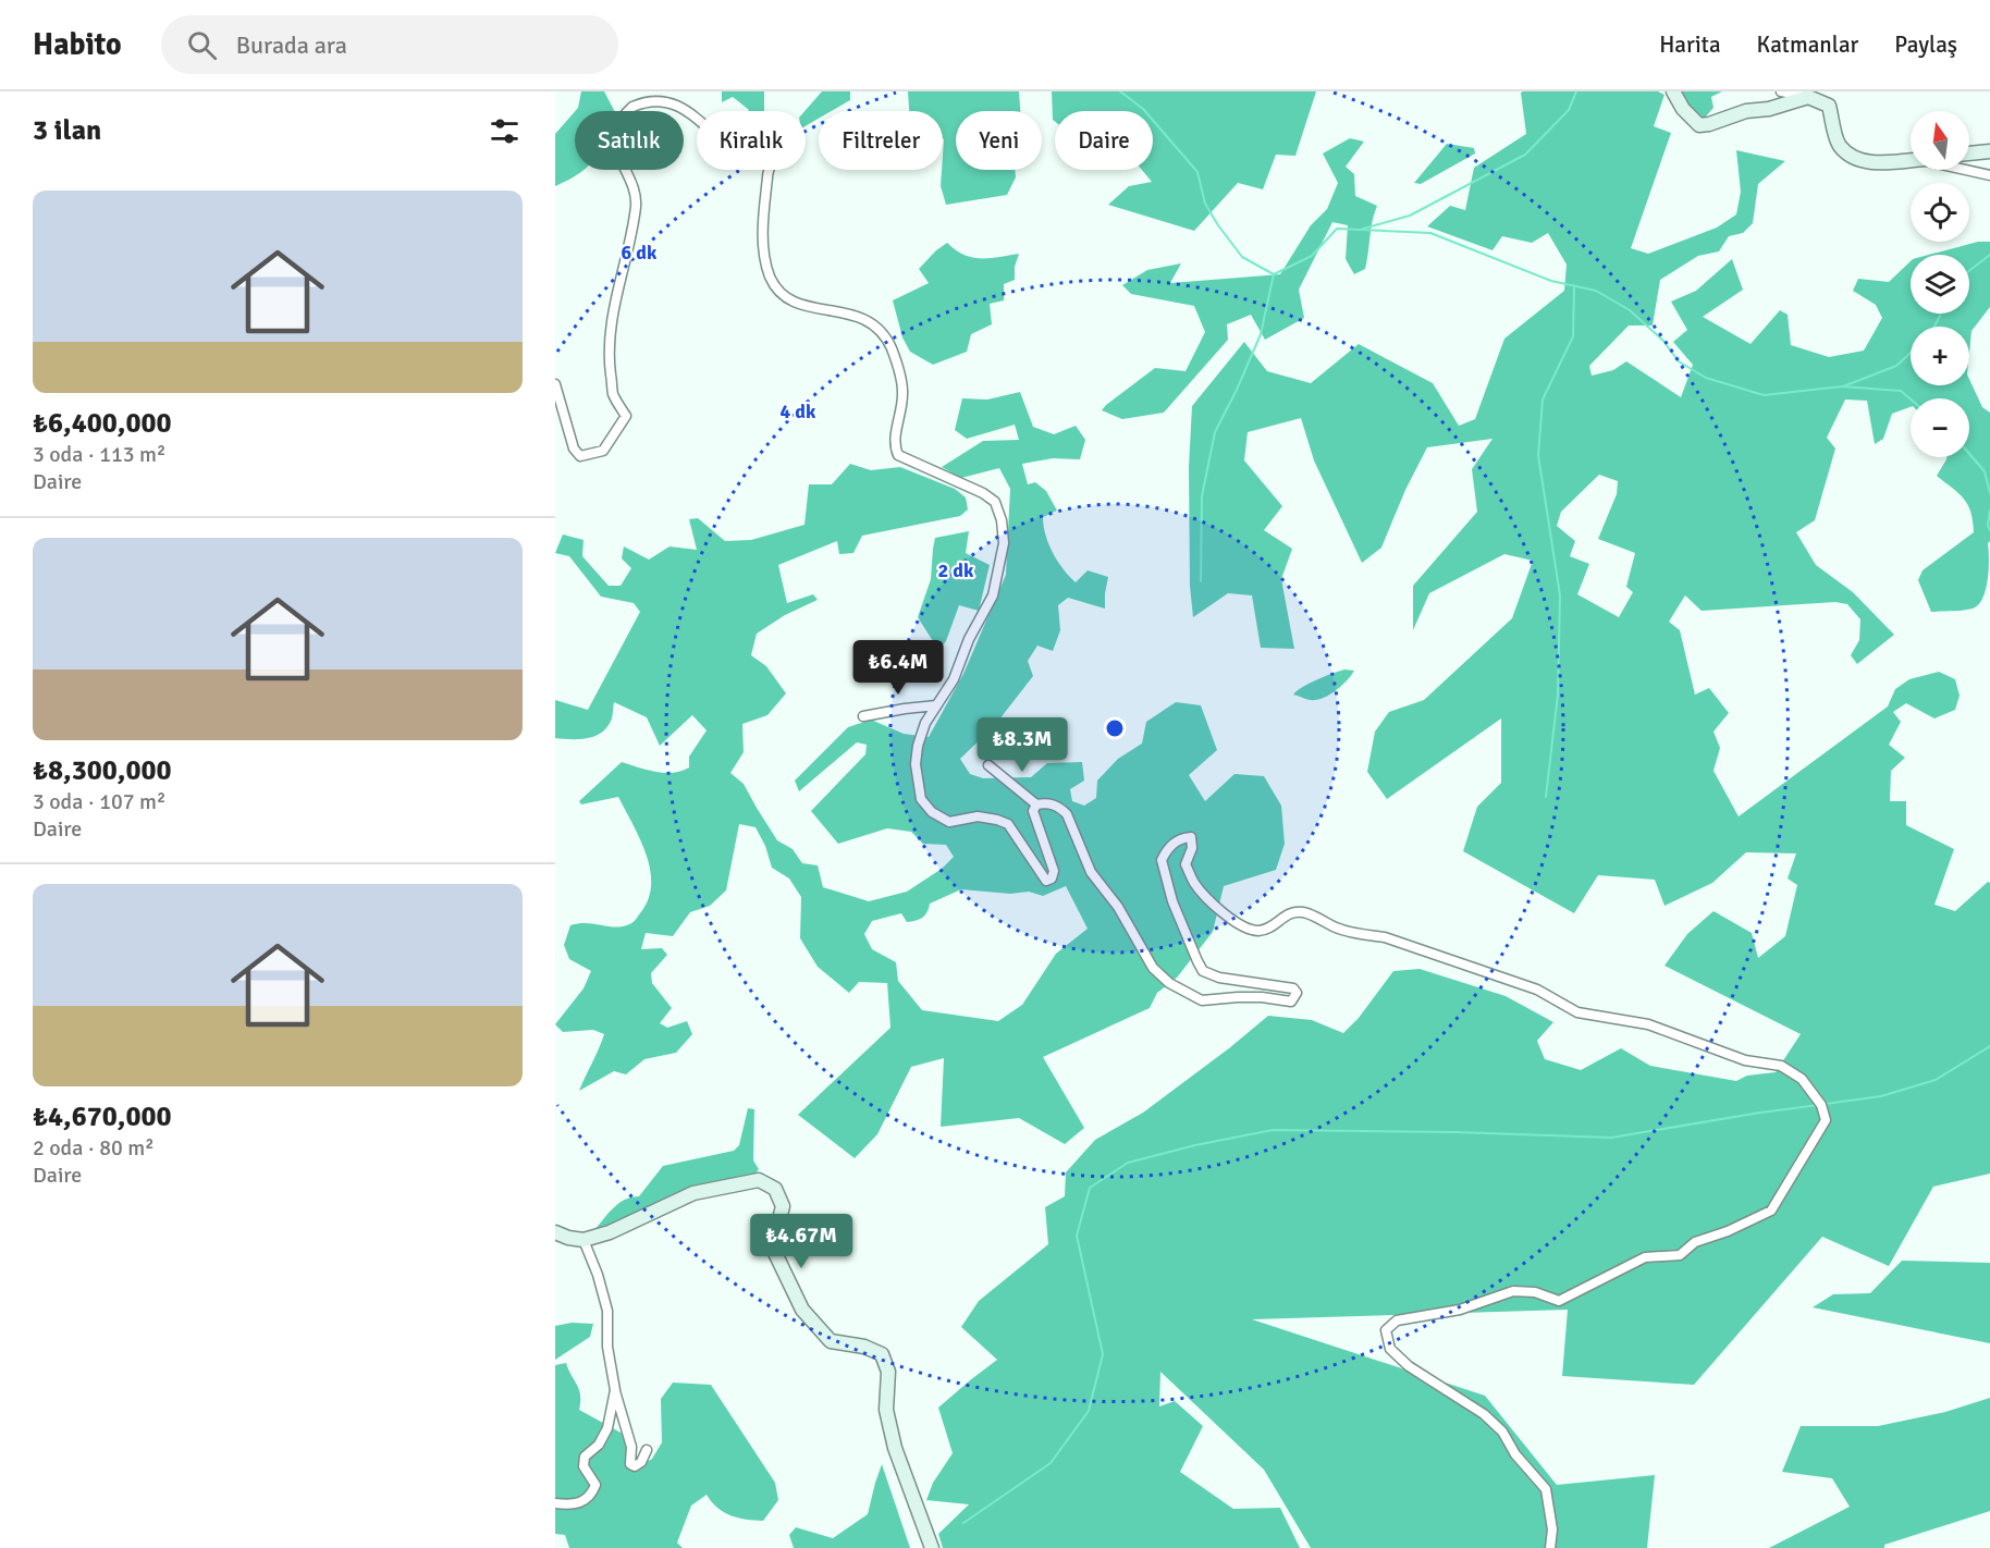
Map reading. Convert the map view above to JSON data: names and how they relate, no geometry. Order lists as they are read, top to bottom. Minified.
{"north":"top","page":{"header":"Habito","search":"Burada ara","nav":["Harita","Katmanlar","Paylaş"],"heading":"3 ilan","map_buttons":["+","−"],"chip":["Satılık","Kiralık","Filtreler","Yeni","Daire"],"list":[{"name":"₺6,400,000","note":"3 oda · 113 m² · Daire"},{"name":"₺8,300,000","note":"3 oda · 107 m² · Daire"},{"name":"₺4,670,000","note":"2 oda · 80 m² · Daire"}],"price":["₺6.4M","₺8.3M","₺4.67M"]},"rings":["6 dk","4 dk","2 dk"]}
